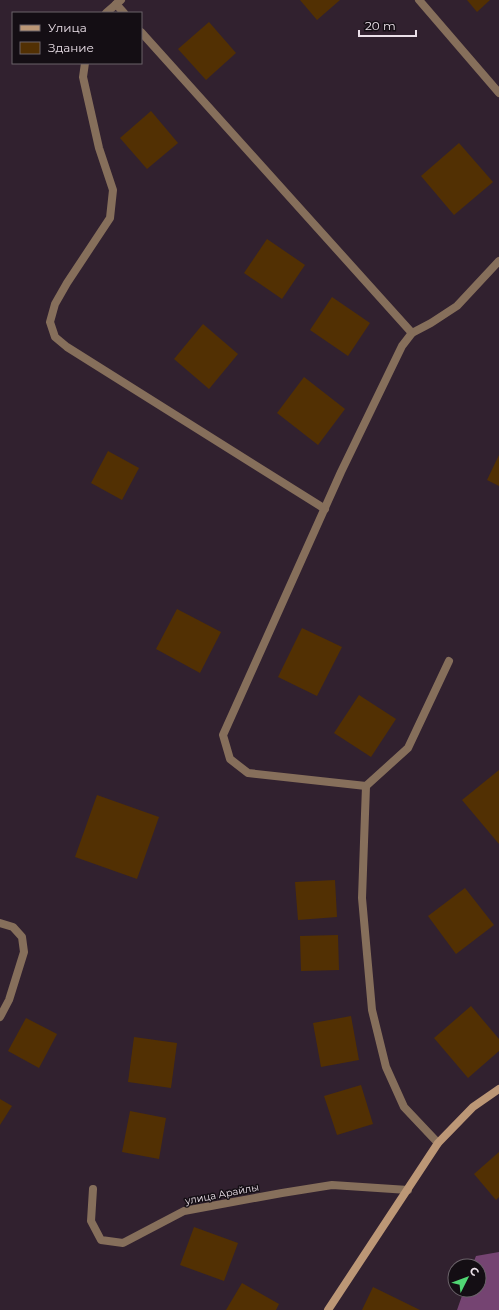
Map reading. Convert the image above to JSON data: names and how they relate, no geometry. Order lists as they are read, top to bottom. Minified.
{"streets":{"street":["улица Арайлы"]},"legend":["Улица","Здание"],"scale_bar":"20 m","north":"top right"}
